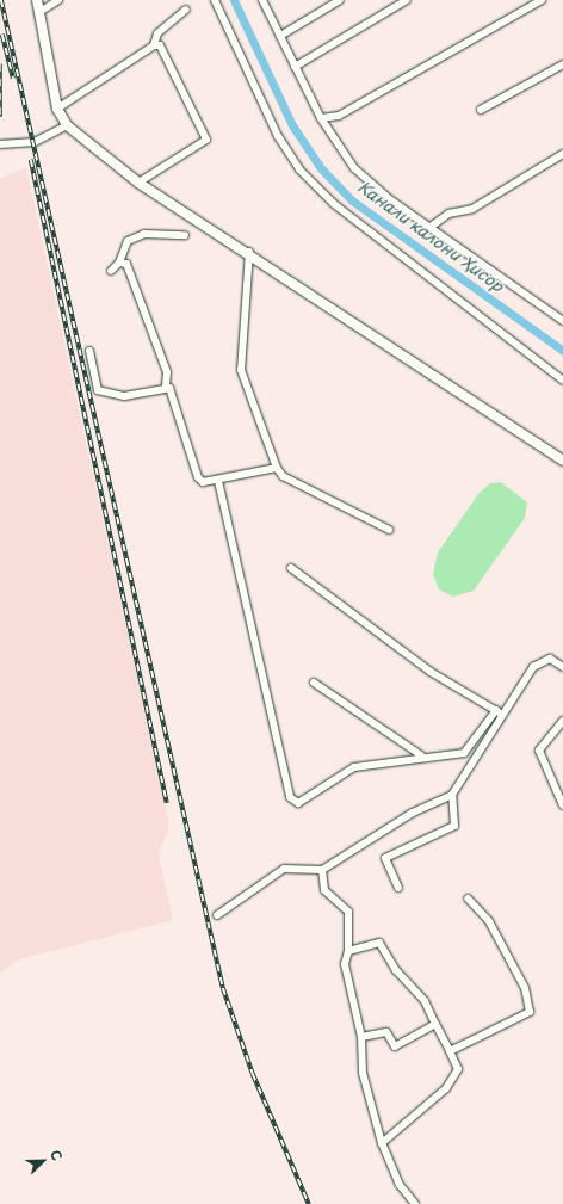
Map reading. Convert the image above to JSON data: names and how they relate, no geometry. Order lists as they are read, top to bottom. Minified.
{"water":["Канали калони Ҳисор"],"north":"top right"}
